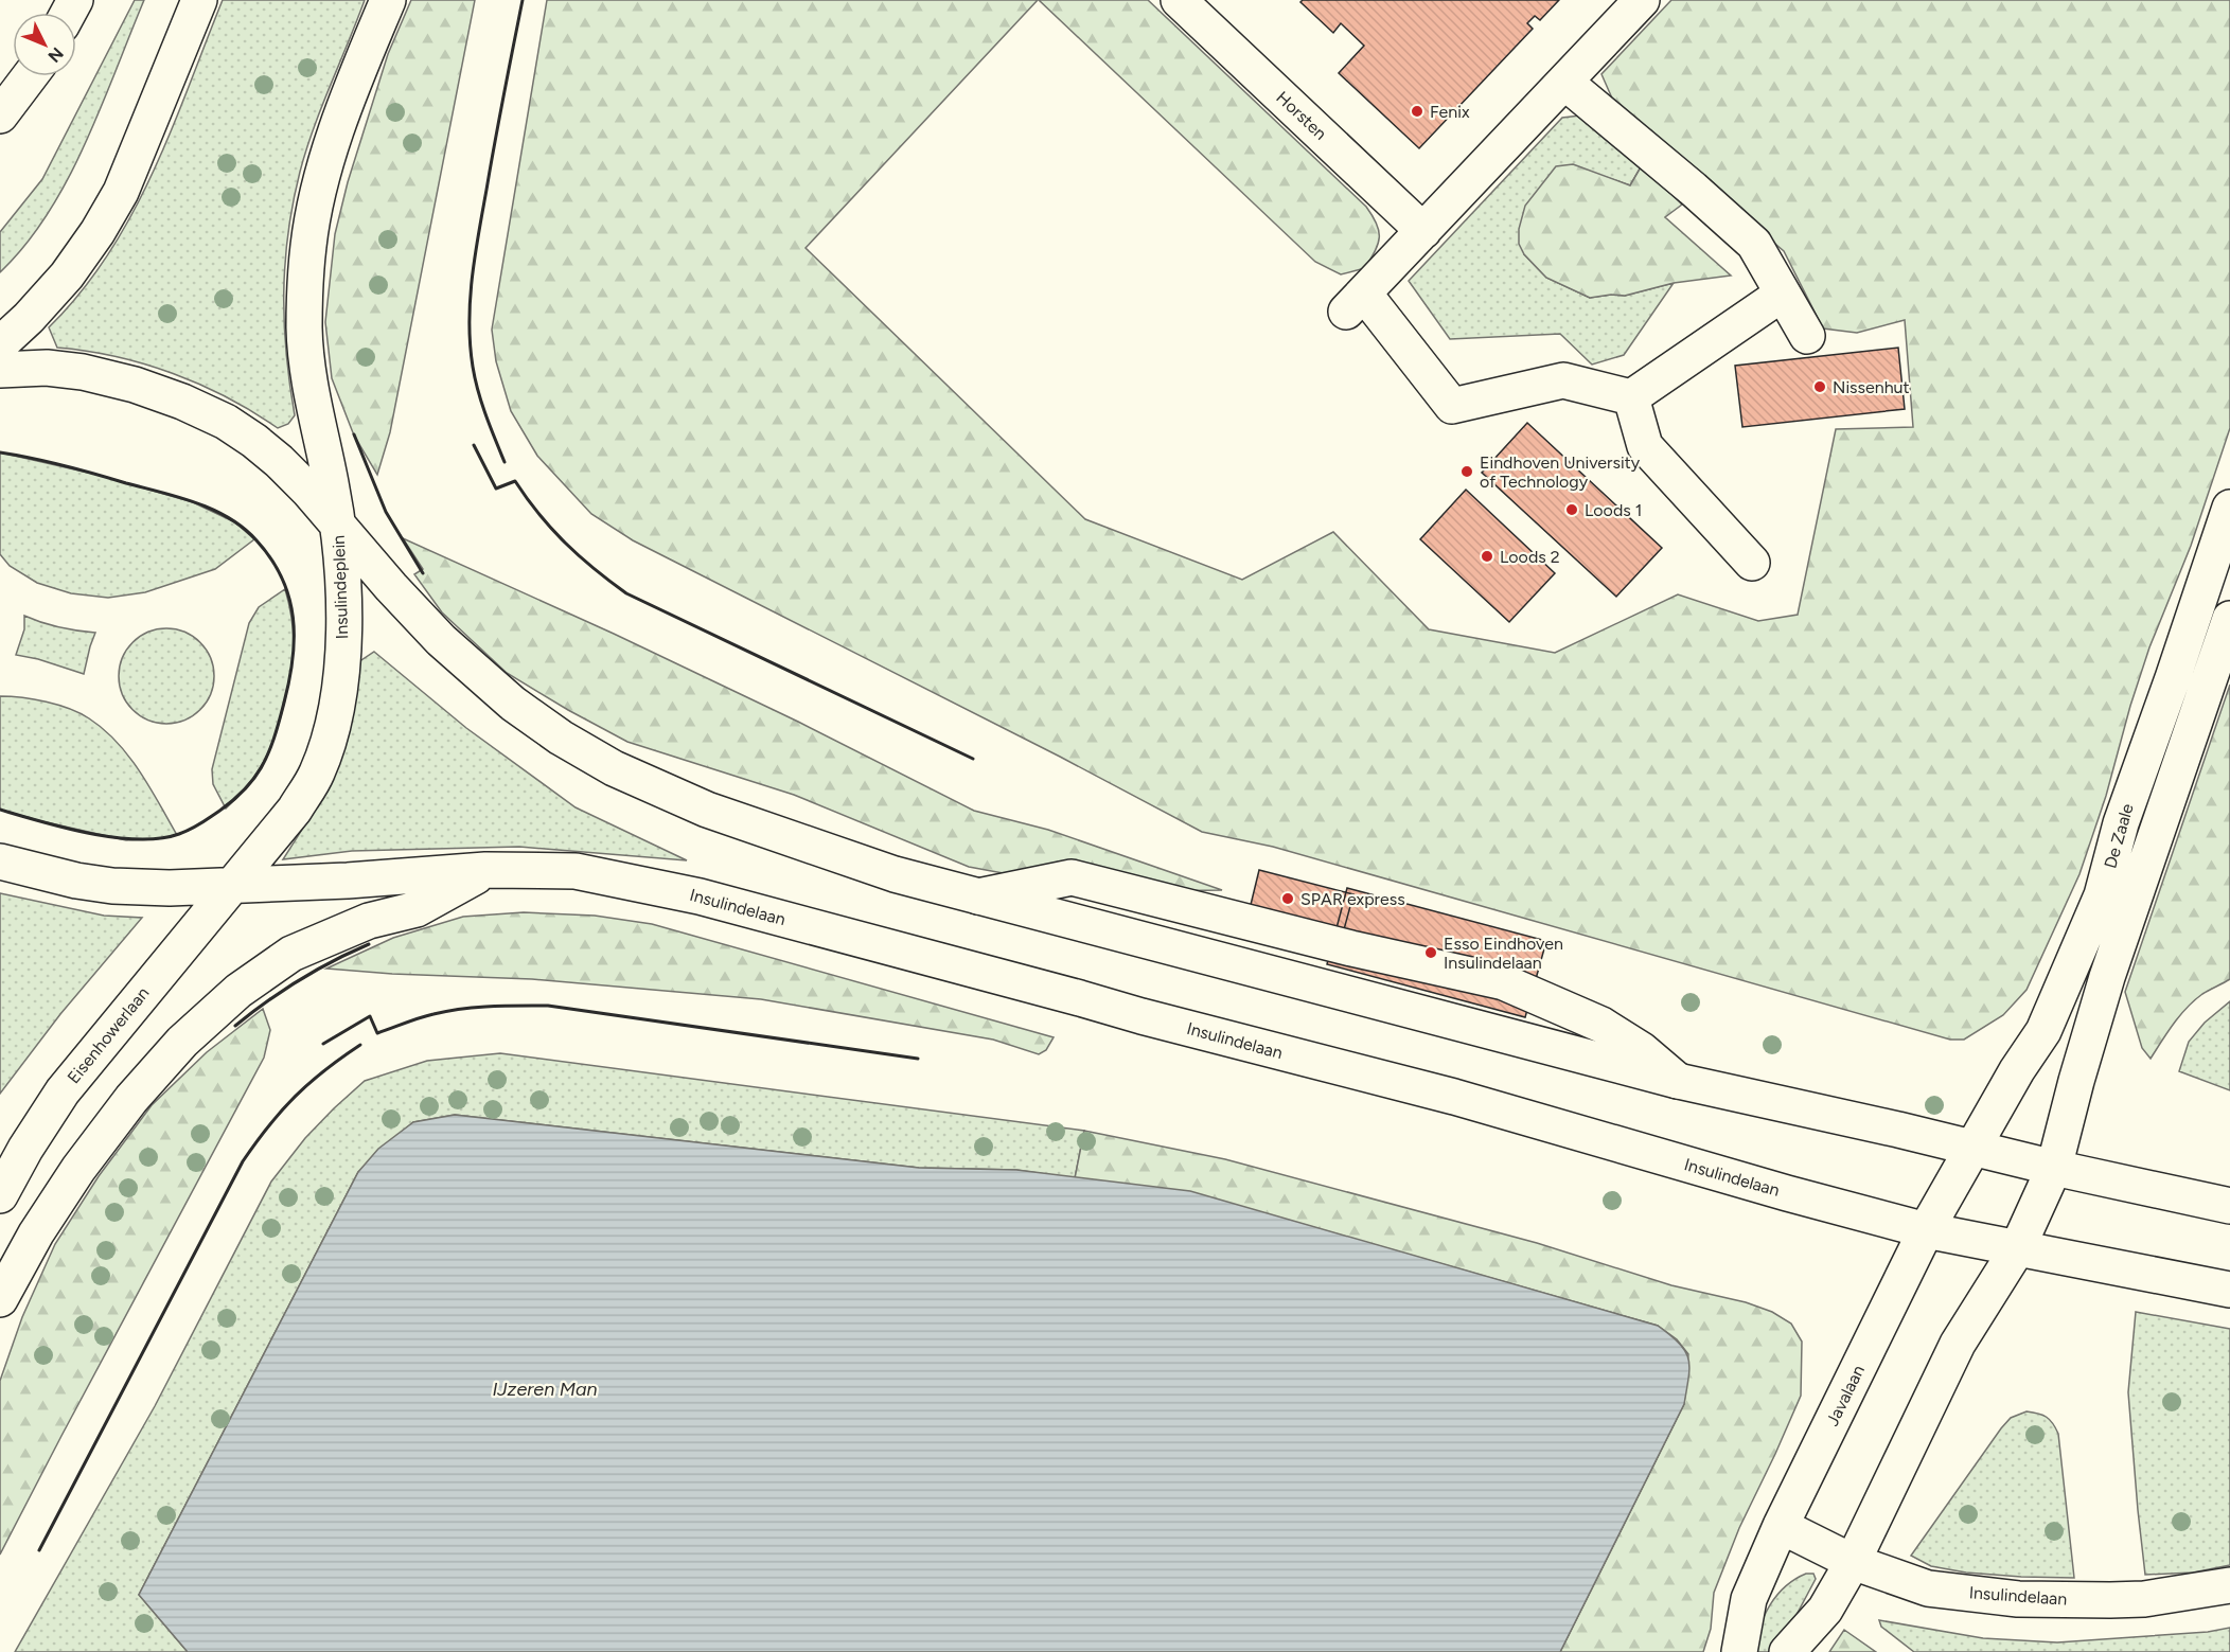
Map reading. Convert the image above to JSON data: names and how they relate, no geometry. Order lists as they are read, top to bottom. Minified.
{"streets":{"main road":["Horsten","Insulindeplein","De Zaale","Insulindelaan","Eisenhowerlaan","Javalaan"]},"crossings":[["Insulindeplein","Insulindelaan"],["Insulindeplein","Eisenhowerlaan"],["De Zaale","Javalaan"],["Insulindelaan","Eisenhowerlaan"],["Insulindelaan","Javalaan"]],"water":["IJzeren Man"],"places":["Fenix","Nissenhut","Eindhoven University of Technology","Loods 1","Loods 2","SPAR express","Esso Eindhoven Insulindelaan"],"north":"bottom right"}
